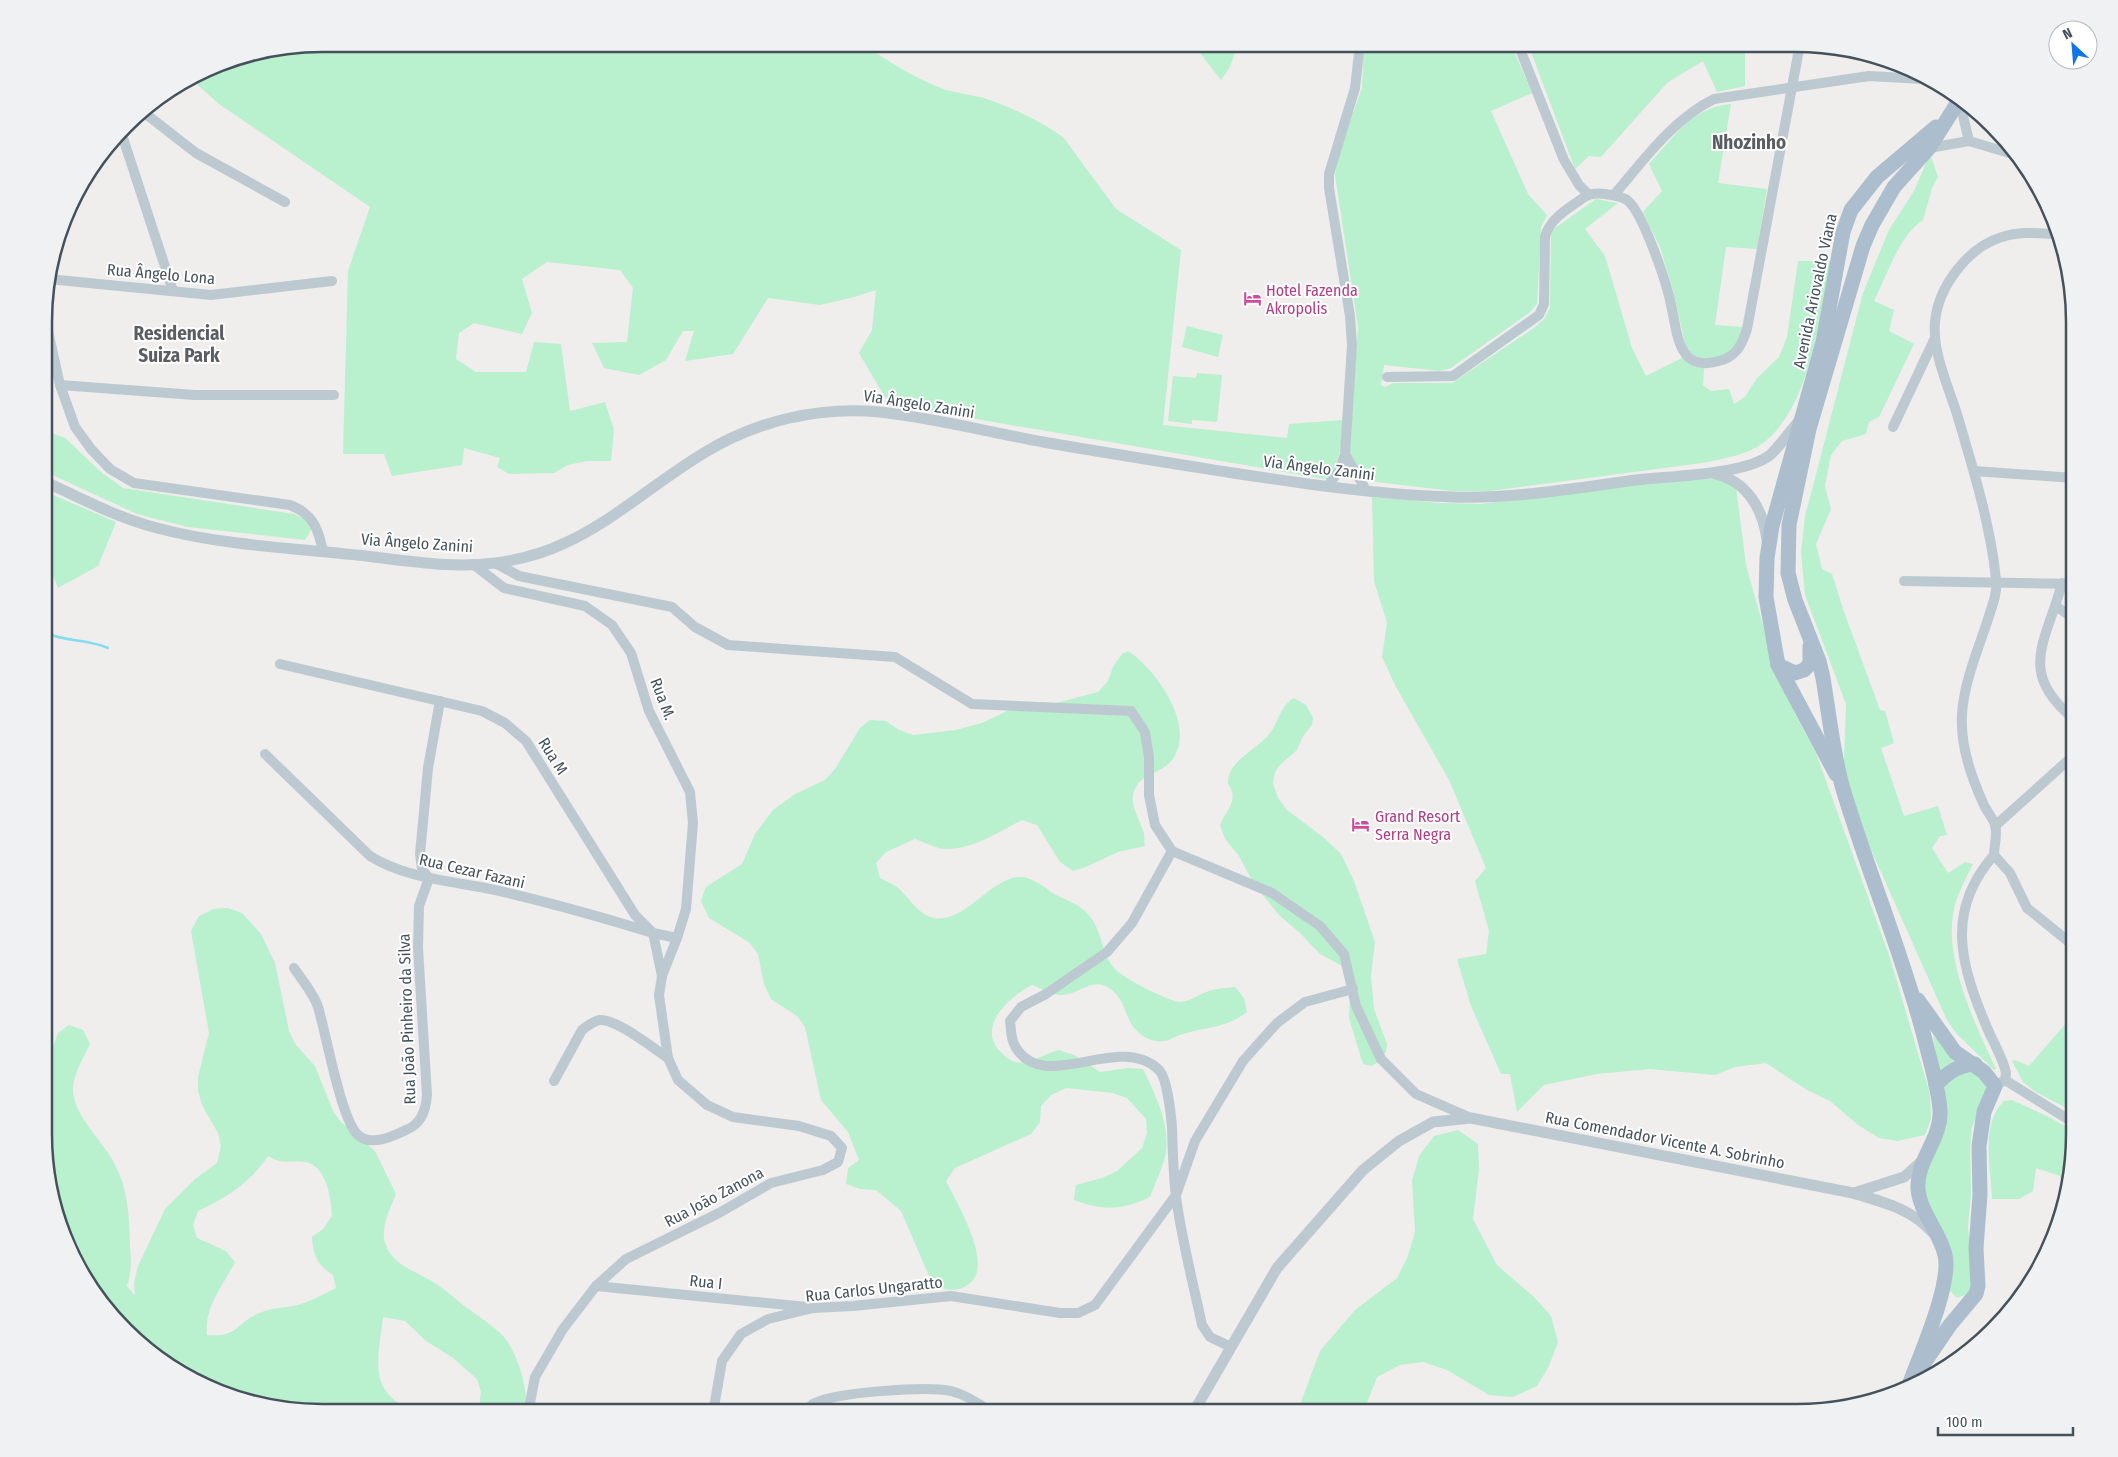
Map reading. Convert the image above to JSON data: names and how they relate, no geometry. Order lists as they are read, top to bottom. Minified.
{"streets":{"main road":["Avenida Ariovaldo Viana"],"street":["Rua Ângelo Lona","Via Ângelo Zanini","Rua M.","Rua M","Rua Cezar Fazani","Rua João Pinheiro da Silva","Rua Comendador Vicente A. Sobrinho","Rua João Zanona","Rua I","Rua Carlos Ungaratto"]},"crossings":[["Avenida Ariovaldo Viana","Via Ângelo Zanini"],["Via Ângelo Zanini","Rua M."],["Rua M.","Rua João Zanona"],["Rua M","Rua Cezar Fazani"],["Rua Cezar Fazani","Rua João Pinheiro da Silva"],["Rua João Zanona","Rua I"],["Rua I","Rua Carlos Ungaratto"]],"districts":["Nhozinho","Residencial Suiza Park"],"places":{"hotel":["Hotel Fazenda Akropolis","Grand Resort Serra Negra"]},"scale_bar":"100 m","north":"top left"}
